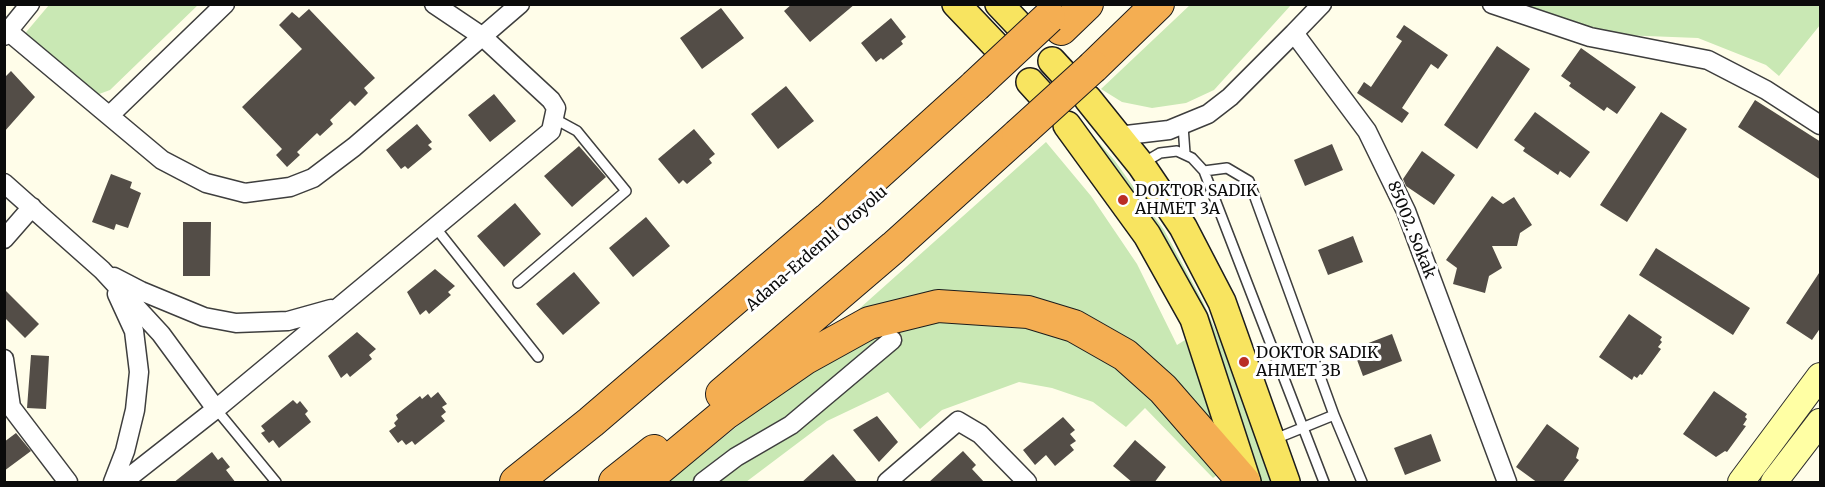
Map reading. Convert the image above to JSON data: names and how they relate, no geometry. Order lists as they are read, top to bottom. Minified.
{"streets":{"highway":["Adana-Erdemli Otoyolu"],"street":["85002. Sokak"]},"places":["DOKTOR SADIK AHMET 3A","DOKTOR SADIK AHMET 3B"]}
